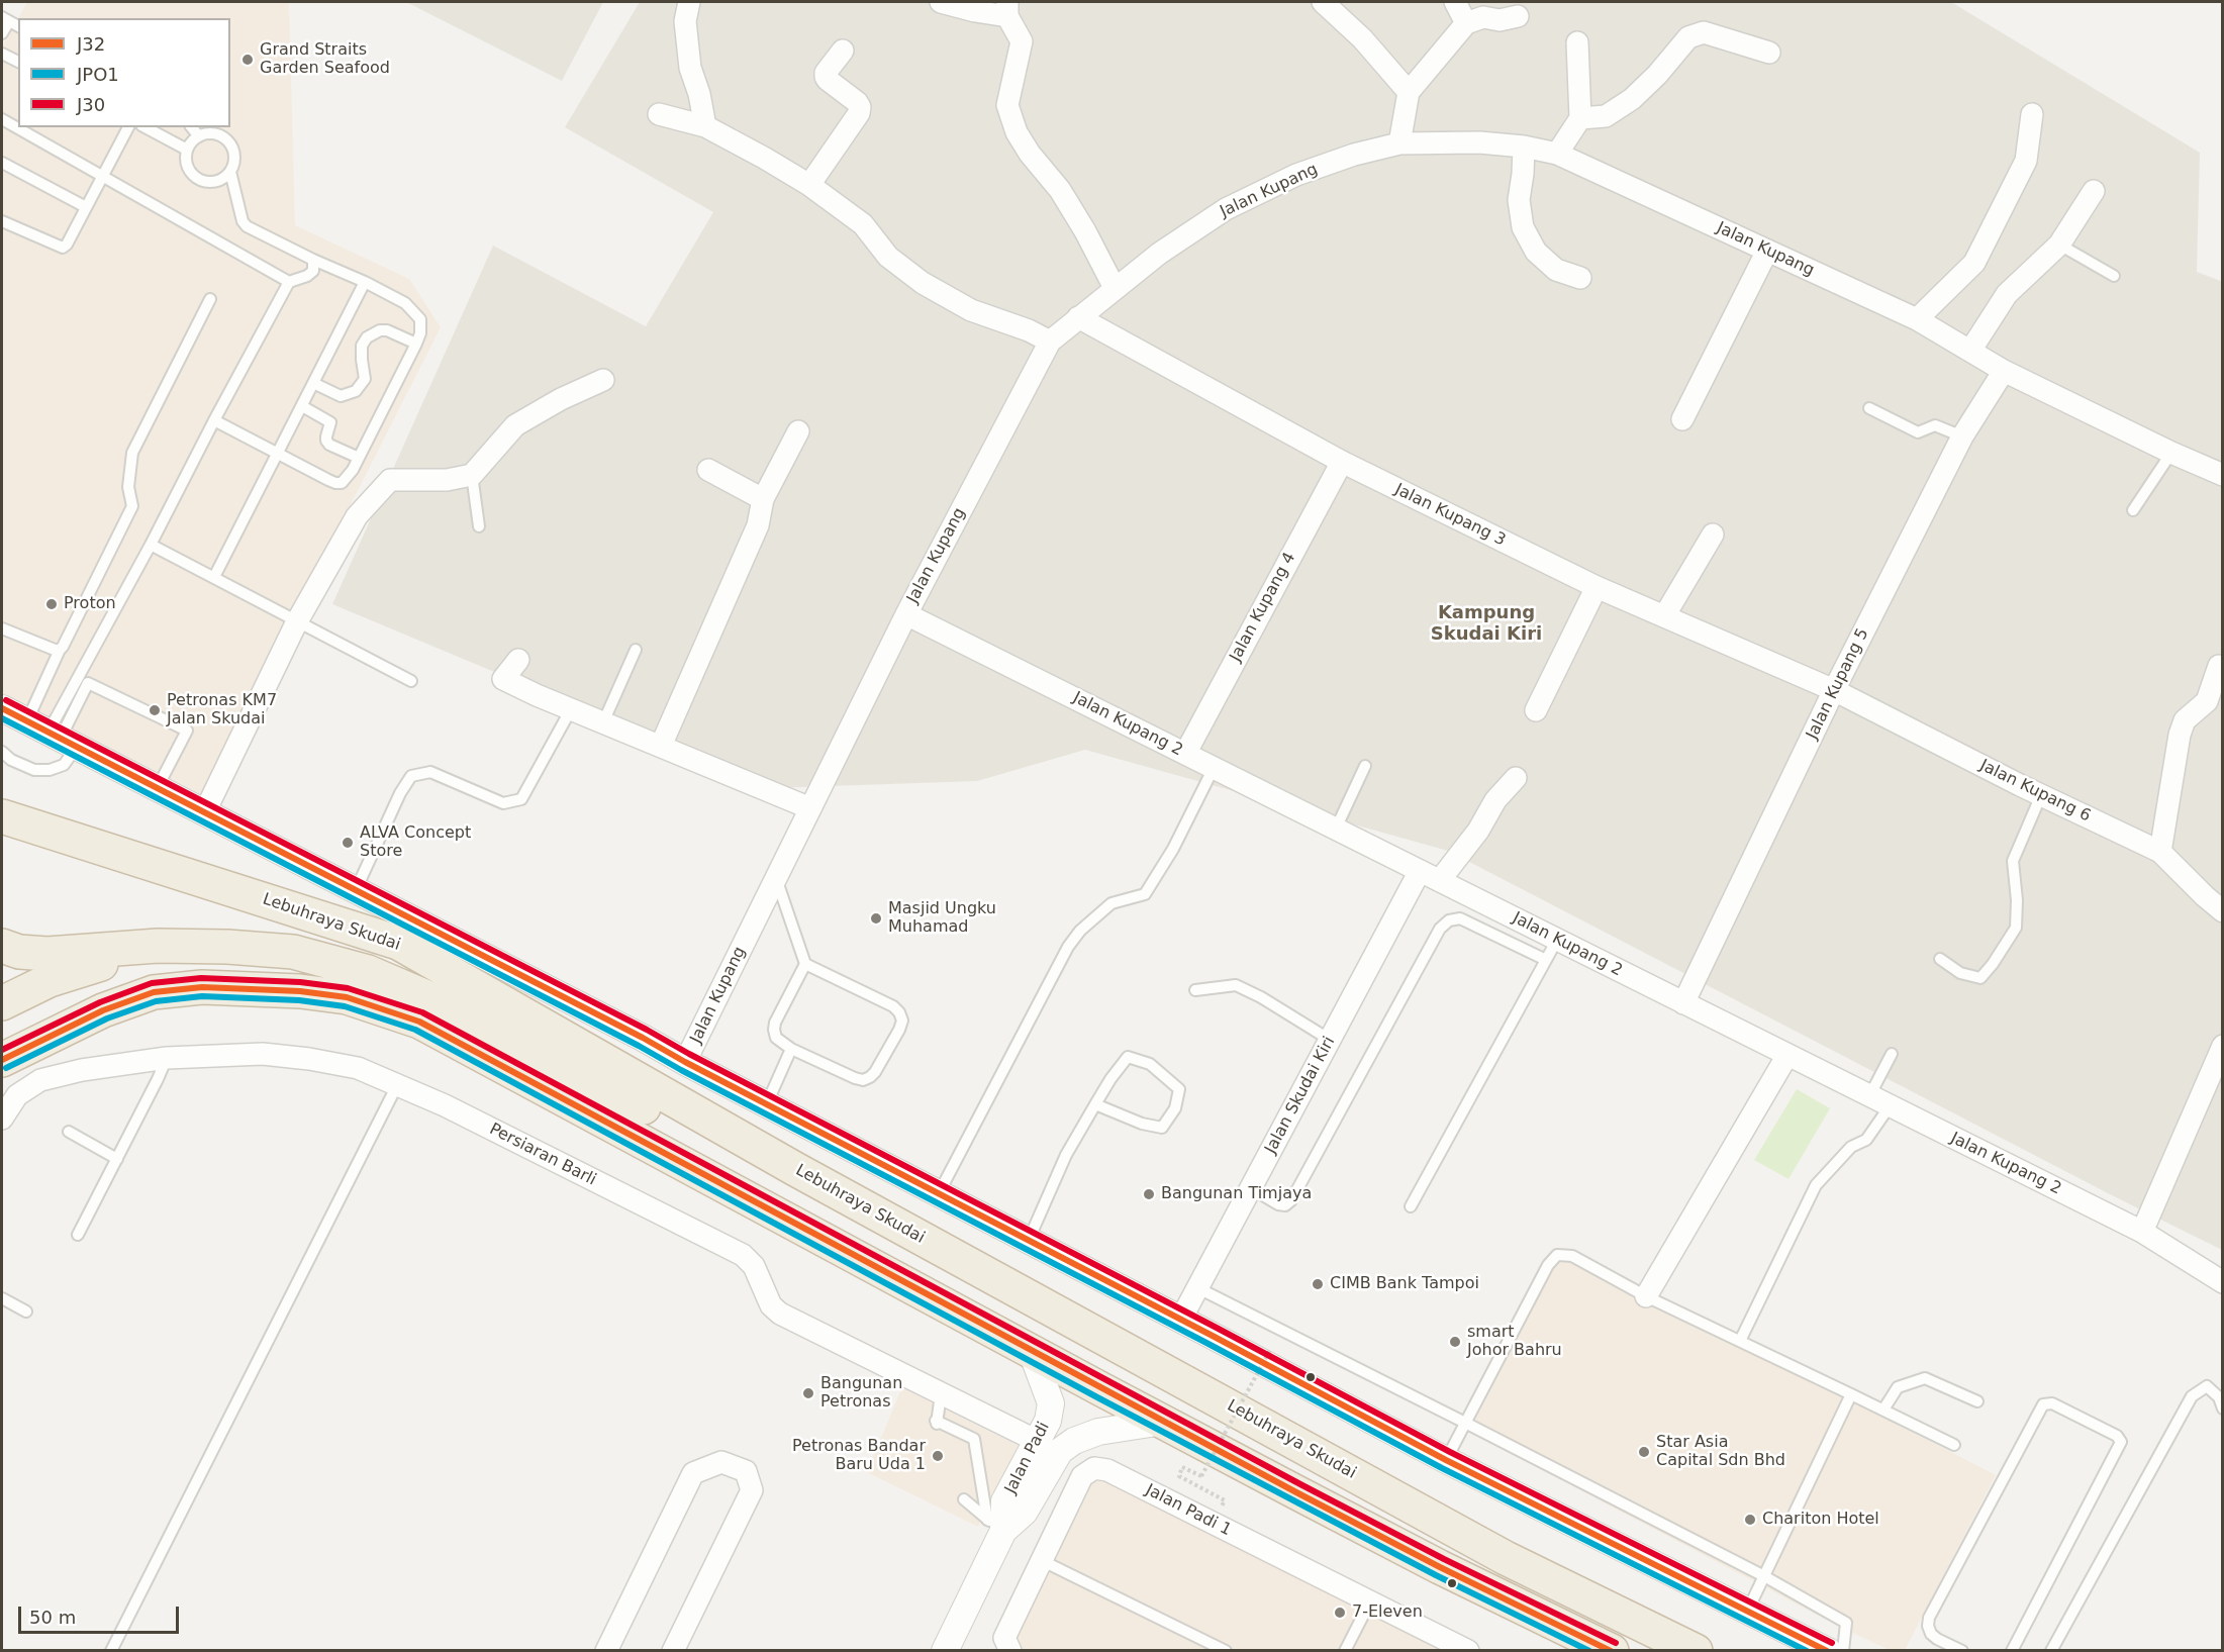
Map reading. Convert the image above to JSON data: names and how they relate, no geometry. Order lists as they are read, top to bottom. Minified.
{"streets":{"highway":["Lebuhraya Skudai"],"street":["Jalan Kupang","Jalan Kupang 3","Jalan Kupang 4","Jalan Kupang 5","Jalan Kupang 2","Jalan Kupang 6","Jalan Skudai Kiri","Persiaran Barli","Jalan Padi","Jalan Padi 1"]},"crossings":[["Jalan Kupang","Jalan Kupang 3"],["Jalan Kupang","Jalan Kupang 5"],["Jalan Kupang","Jalan Kupang 2"],["Jalan Kupang 3","Jalan Kupang 4"],["Jalan Kupang 3","Jalan Kupang 5"],["Jalan Kupang 3","Jalan Kupang 6"],["Jalan Kupang 4","Jalan Kupang 2"],["Jalan Kupang 5","Jalan Kupang 2"],["Jalan Kupang 5","Jalan Kupang 6"],["Jalan Kupang 2","Jalan Skudai Kiri"],["Persiaran Barli","Jalan Padi"]],"districts":["Kampung Skudai Kiri"],"places":["Grand Straits Garden Seafood","Proton","Petronas KM7 Jalan Skudai","ALVA Concept Store","Masjid Ungku Muhamad","Bangunan Timjaya","CIMB Bank Tampoi","smart Johor Bahru","Bangunan Petronas","Star Asia Capital Sdn Bhd","Petronas Bandar Baru Uda 1","Chariton Hotel","7-Eleven"],"lines":["transit line J30","transit line J32","transit line JPO1"],"legend":["J32","JPO1","J30"],"scale_bar":"50 m"}
